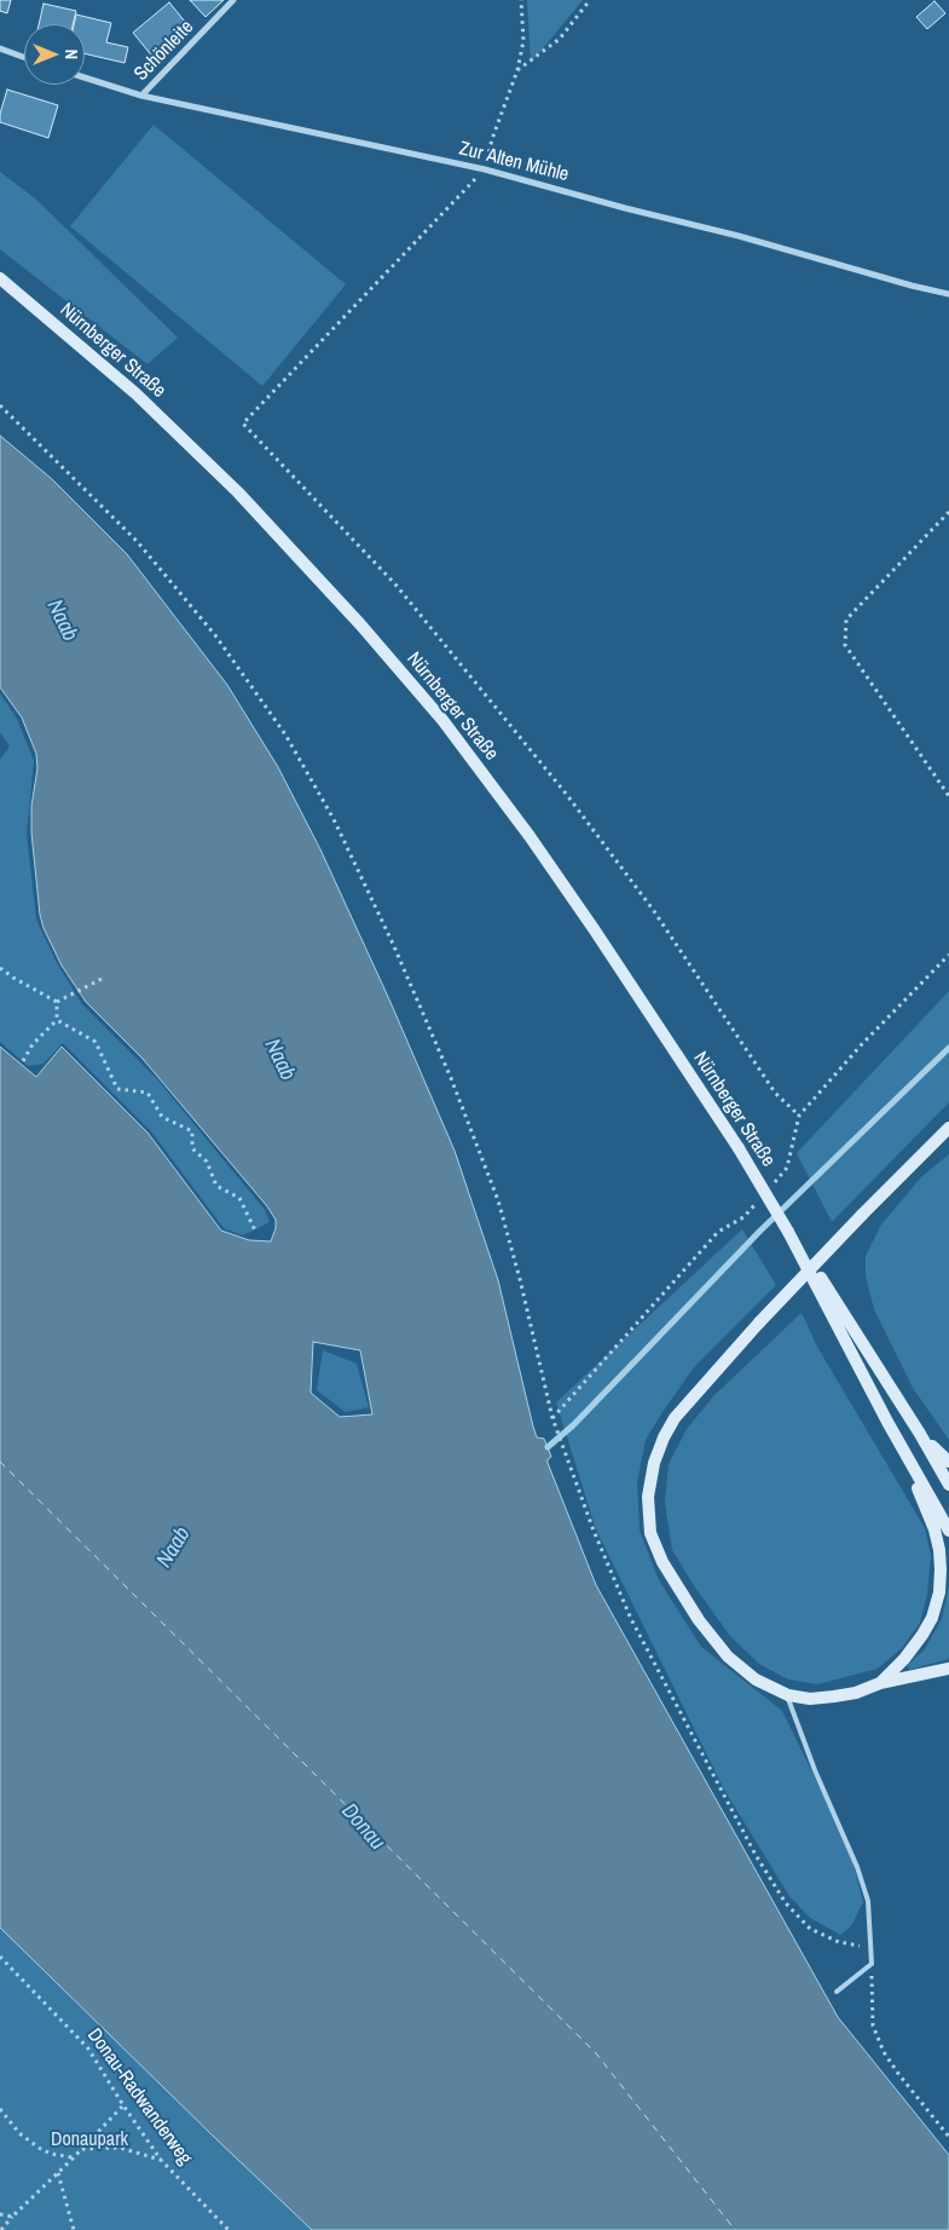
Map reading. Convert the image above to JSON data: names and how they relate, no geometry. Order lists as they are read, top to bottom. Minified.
{"streets":{"main road":["Nürnberger Straße"],"street":["Schönleite","Zur Alten Mühle"],"path":["Donau-Radwanderweg"]},"crossings":[["Schönleite","Zur Alten Mühle"]],"water":["Naab","Donau"],"parks":["Donaupark"],"north":"right"}
